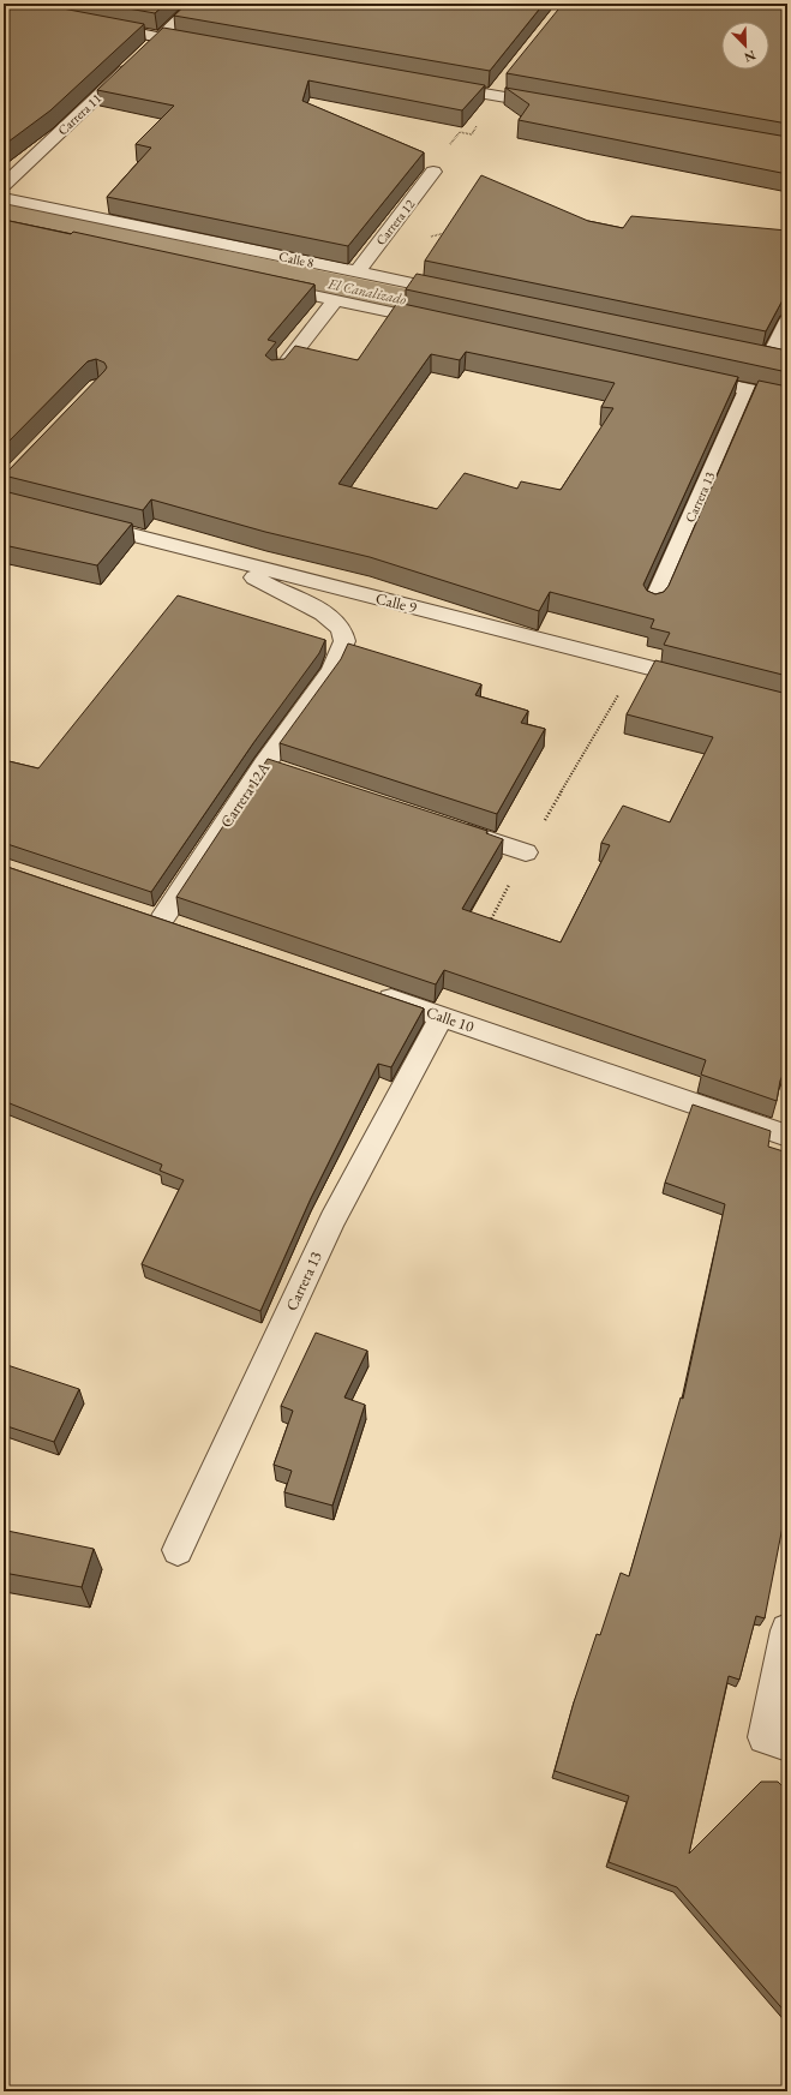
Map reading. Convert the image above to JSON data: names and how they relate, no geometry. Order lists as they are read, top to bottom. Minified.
{"streets":{"street":["Carrera 11","Carrera 12","Calle 8","Carrera 13","Calle 9","Carrera 12A","Calle 10"]},"crossings":[["Carrera 12","Calle 8"],["Carrera 13","Calle 10"],["Calle 9","Carrera 12A"]],"water":["El Canalizado"],"north":"bottom right"}
